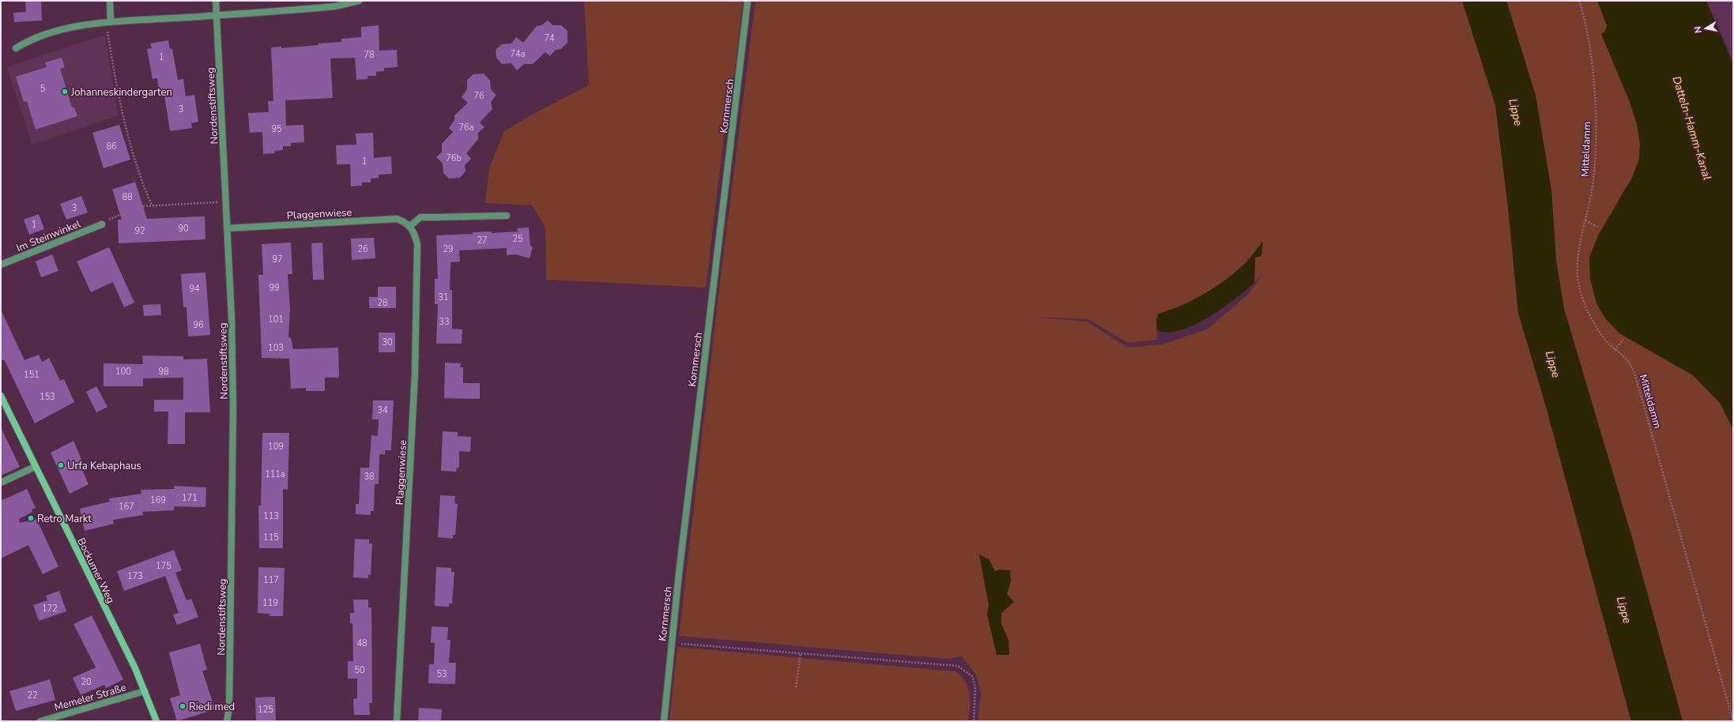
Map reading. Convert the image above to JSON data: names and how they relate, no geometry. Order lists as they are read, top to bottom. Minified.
{"streets":{"main road":["Bockumer Weg"],"street":["Nordenstiftsweg","Kornmersch","Plaggenwiese","Im Steinwinkel","Memeler Straße"],"path":["Mitteldamm"]},"crossings":[["Nordenstiftsweg","Plaggenwiese"],["Bockumer Weg","Memeler Straße"]],"water":["Lippe","Datteln-Hamm-Kanal"],"places":["Johanneskindergarten","Urfa Kebaphaus","Retro Markt","Riedi med"],"house_numbers":["74","74a","78","1","5","76","3","76a","95","86","76b","1","88","3","1","90","92","25","27","26","29","97","99","94","31","28","101","33","96","30","103","100","98","151","153","34","109","111a","38","171","169","167","113","115","175","173","117","119","172","48","50","53","20","22","125"],"north":"left"}
